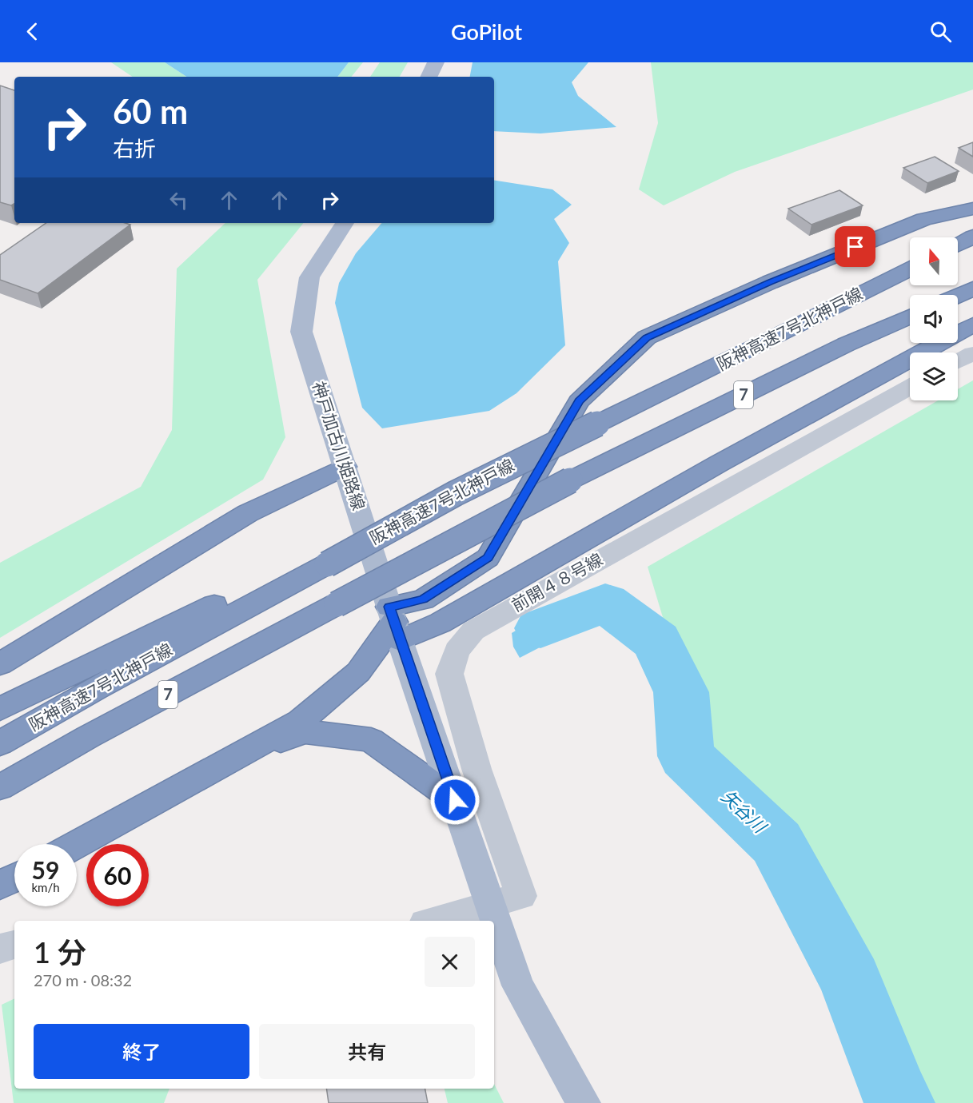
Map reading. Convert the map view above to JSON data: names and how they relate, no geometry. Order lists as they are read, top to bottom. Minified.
{"streets":{"highway":["阪神高速7号北神戸線","7"],"main road":["神戸加古川姫路線"],"street":["前開４８号線"]},"crossings":[["神戸加古川姫路線","前開４８号線"]],"water":["矢谷川"],"north":"top","page":{"header":"GoPilot","turn":["60 m","右折"],"speed":"59 km/h","limit":"60","heading":["1 分","270 m · 08:32"],"buttons":["終了","共有"]}}
